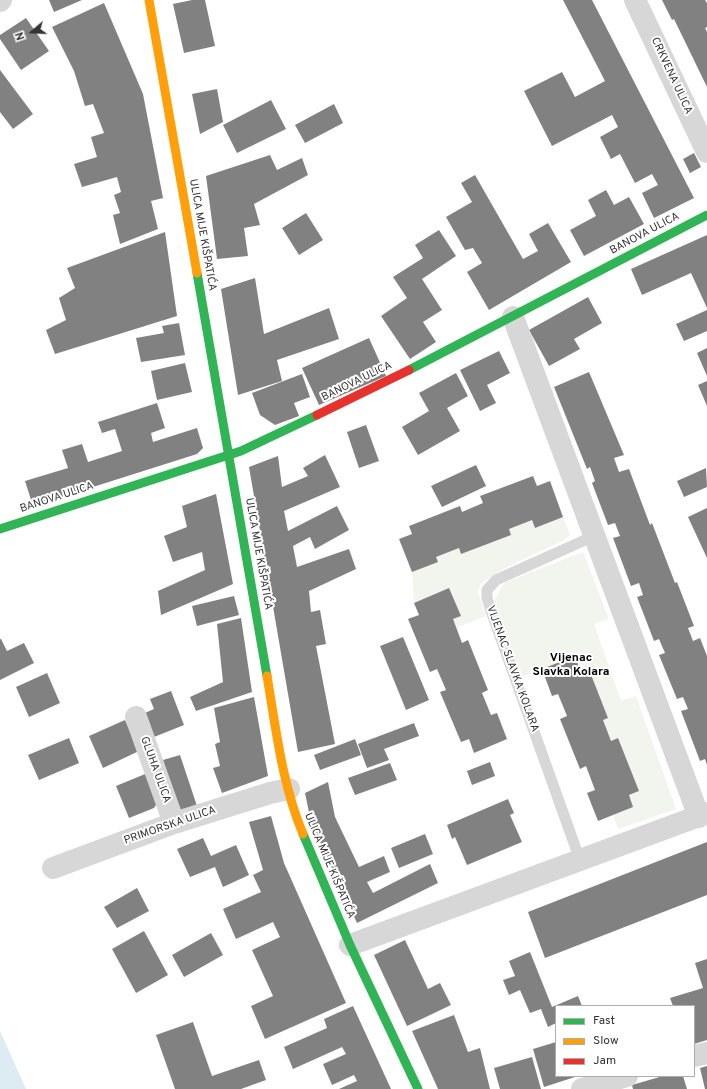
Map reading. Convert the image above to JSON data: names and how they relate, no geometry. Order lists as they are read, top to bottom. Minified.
{"streets":{"street":["CRKVENA ULICA","BANOVA ULICA","ULICA MIJE KIŠPATIĆA","GLUHA ULICA","PRIMORSKA ULICA"],"lane":["VIJENAC SLAVKA KOLARA"]},"crossings":[["BANOVA ULICA","ULICA MIJE KIŠPATIĆA"],["ULICA MIJE KIŠPATIĆA","PRIMORSKA ULICA"],["GLUHA ULICA","PRIMORSKA ULICA"]],"districts":["Vijenac Slavka Kolara"],"legend":["Fast","Slow","Jam"],"north":"left"}
